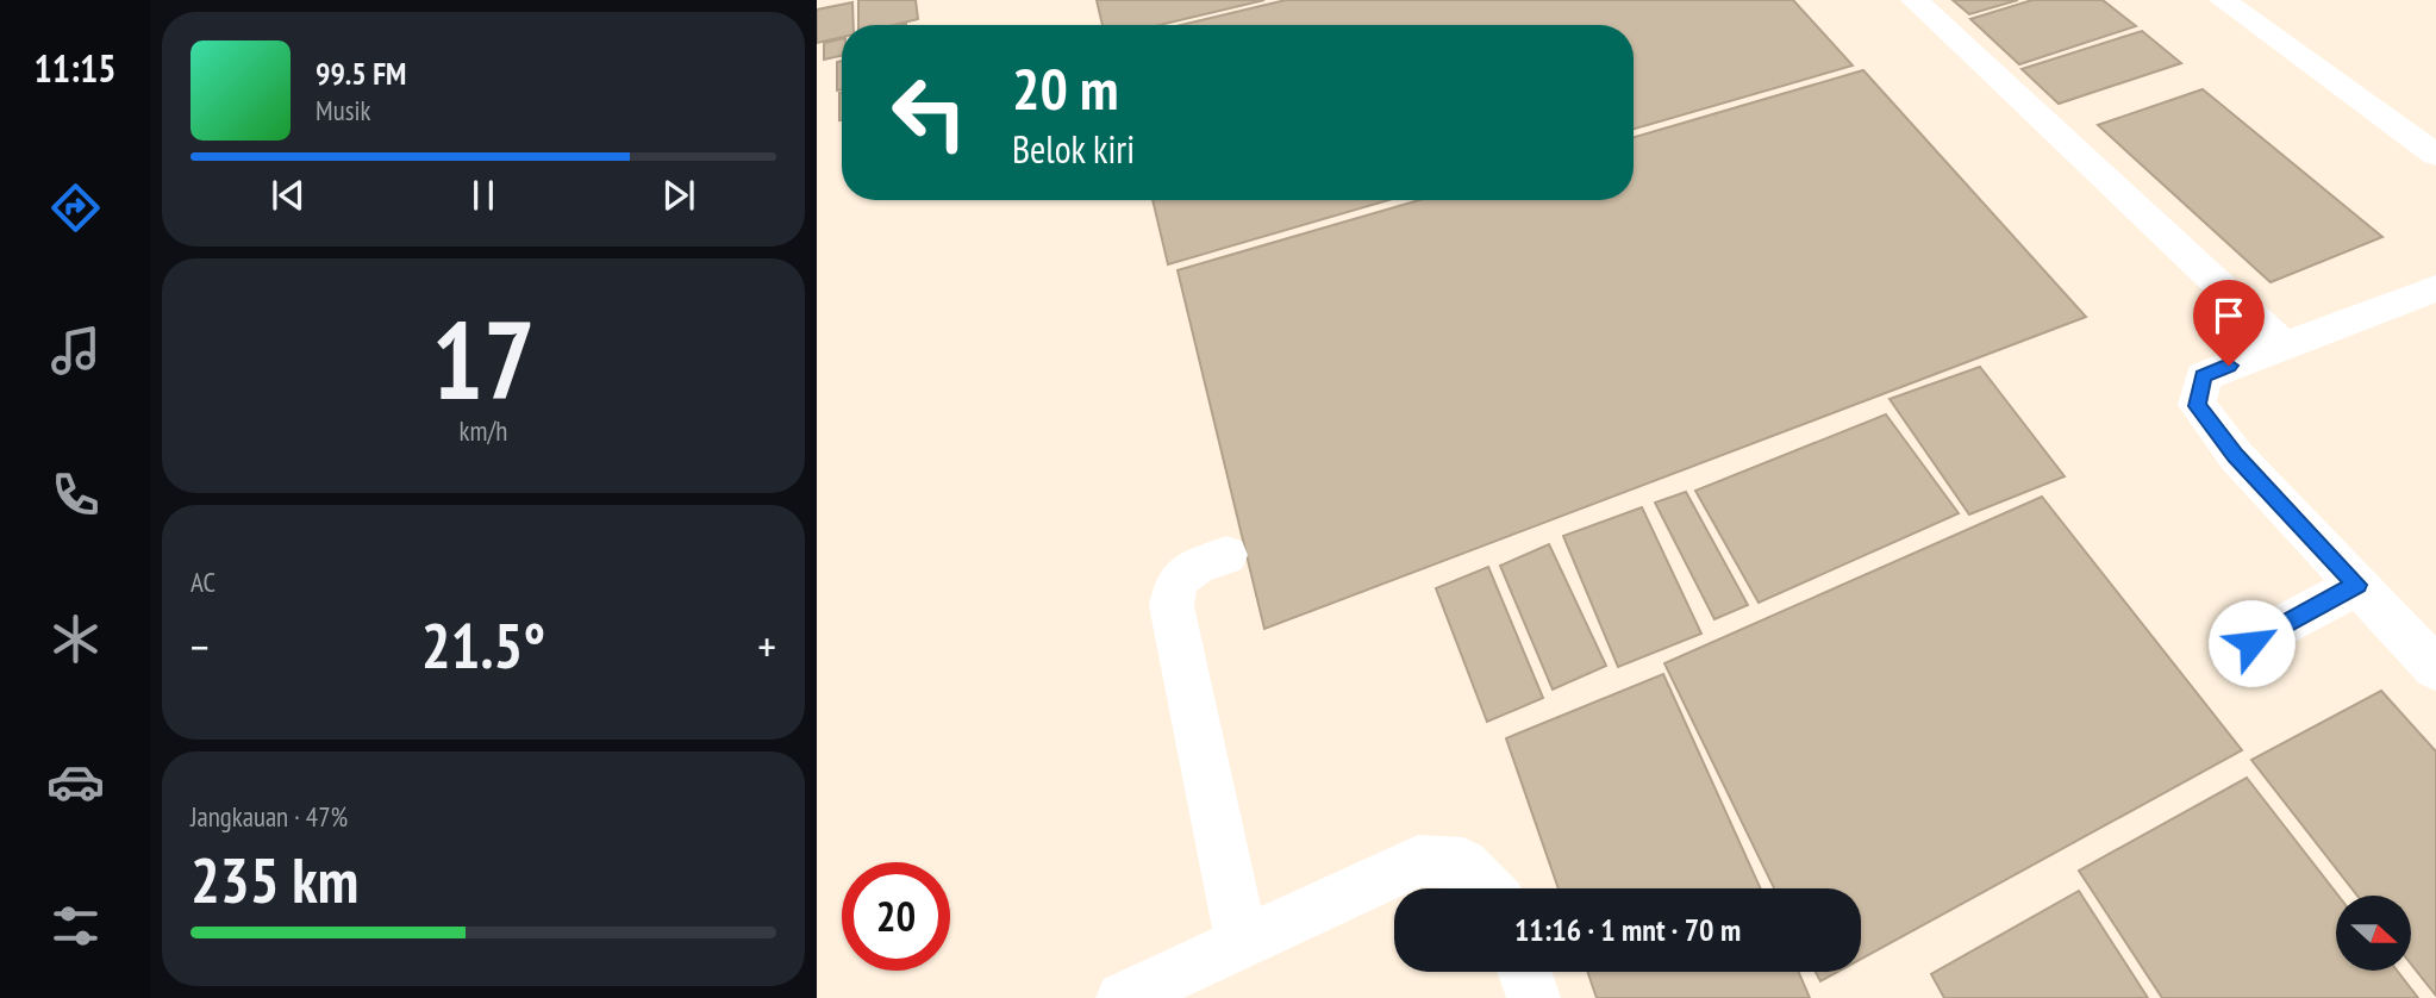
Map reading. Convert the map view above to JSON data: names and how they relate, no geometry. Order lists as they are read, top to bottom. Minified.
{"north":"right","page":{"tabs":"11:15","turn":["20 m","Belok kiri"],"song":["99.5 FM","Musik"],"tile":[["17","km/h"],"AC",["Jangkauan · 47%","235 km"]],"heat":["−","21.5°","+"],"limit":"20","trip":"11:16 · 1 mnt · 70 m"}}
